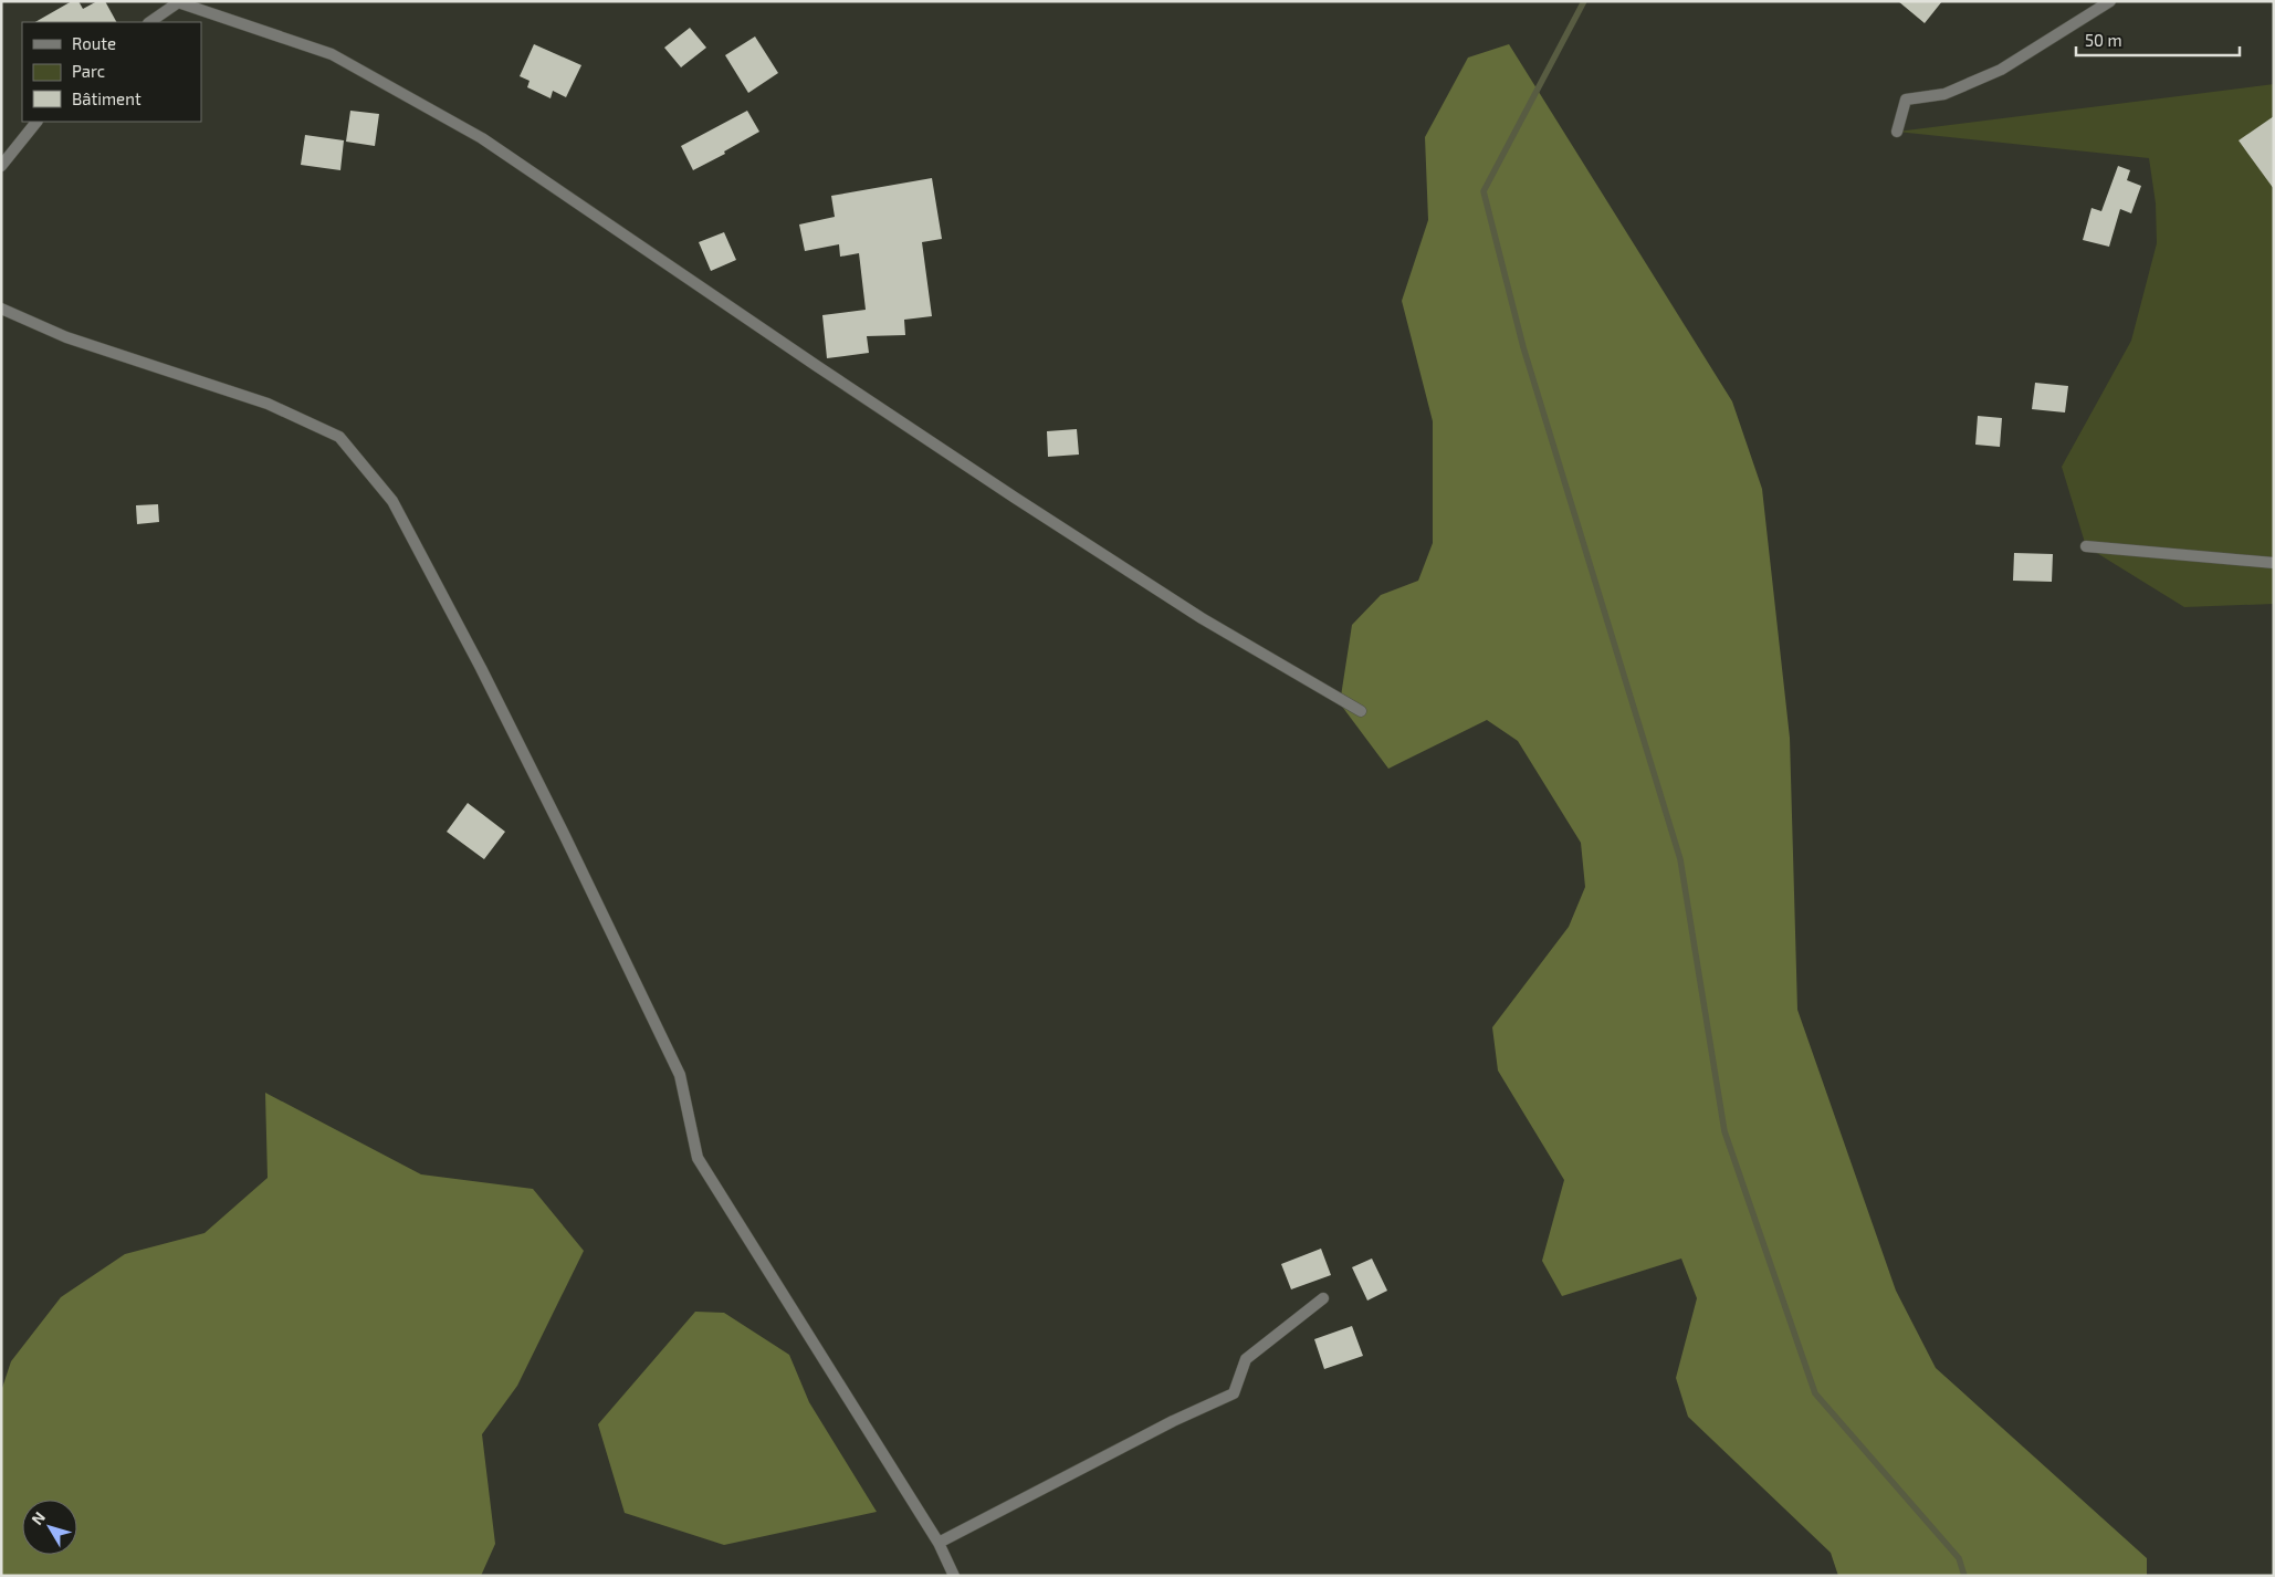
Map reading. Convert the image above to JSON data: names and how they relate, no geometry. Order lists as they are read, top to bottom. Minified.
{"legend":["Route","Parc","Bâtiment"],"scale_bar":"50 m","north":"top left"}
